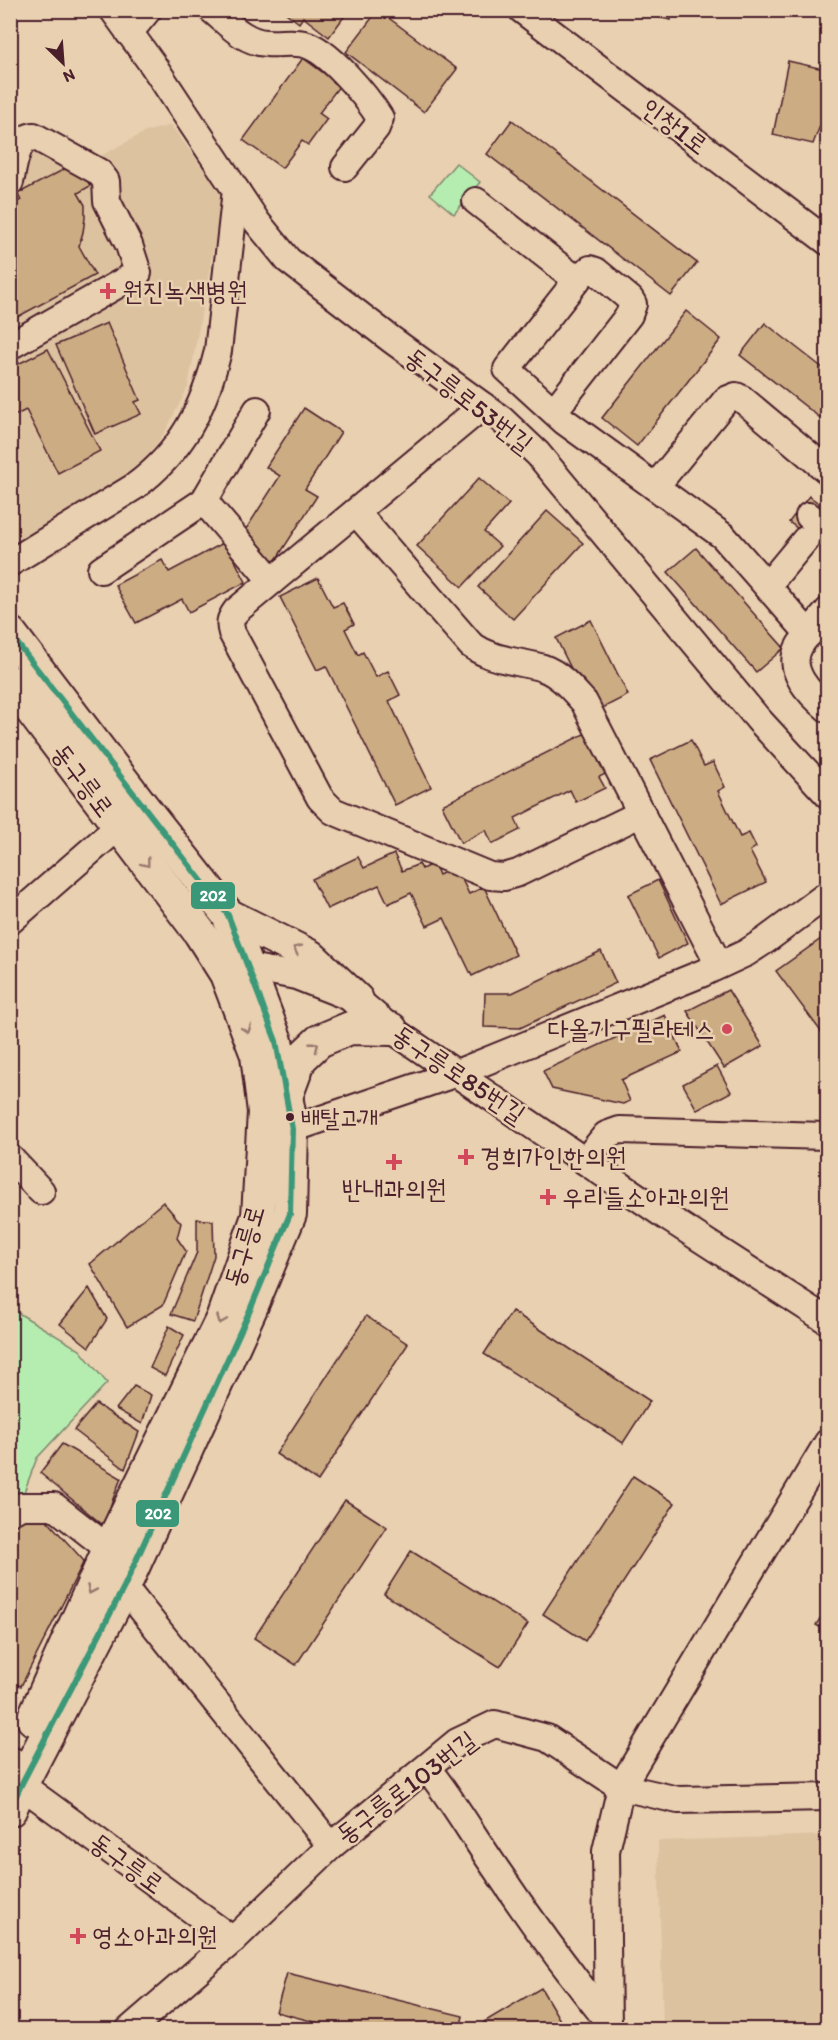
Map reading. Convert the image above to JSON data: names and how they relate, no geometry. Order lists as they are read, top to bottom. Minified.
{"streets":{"main road":["동구릉로"],"street":["인창1로","동구릉로53번길","동구릉로85번길","동구릉로103번길"]},"crossings":[["동구릉로","동구릉로85번길"],["동구릉로","동구릉로103번길"]],"places":{"health":["원진녹색병원","경희가인한의원","반내과의원","우리들소아과의원","영소아과의원"],"other":["다올기구필라테스","배탈고개"]},"lines":["transit line 202"],"north":"bottom right"}
